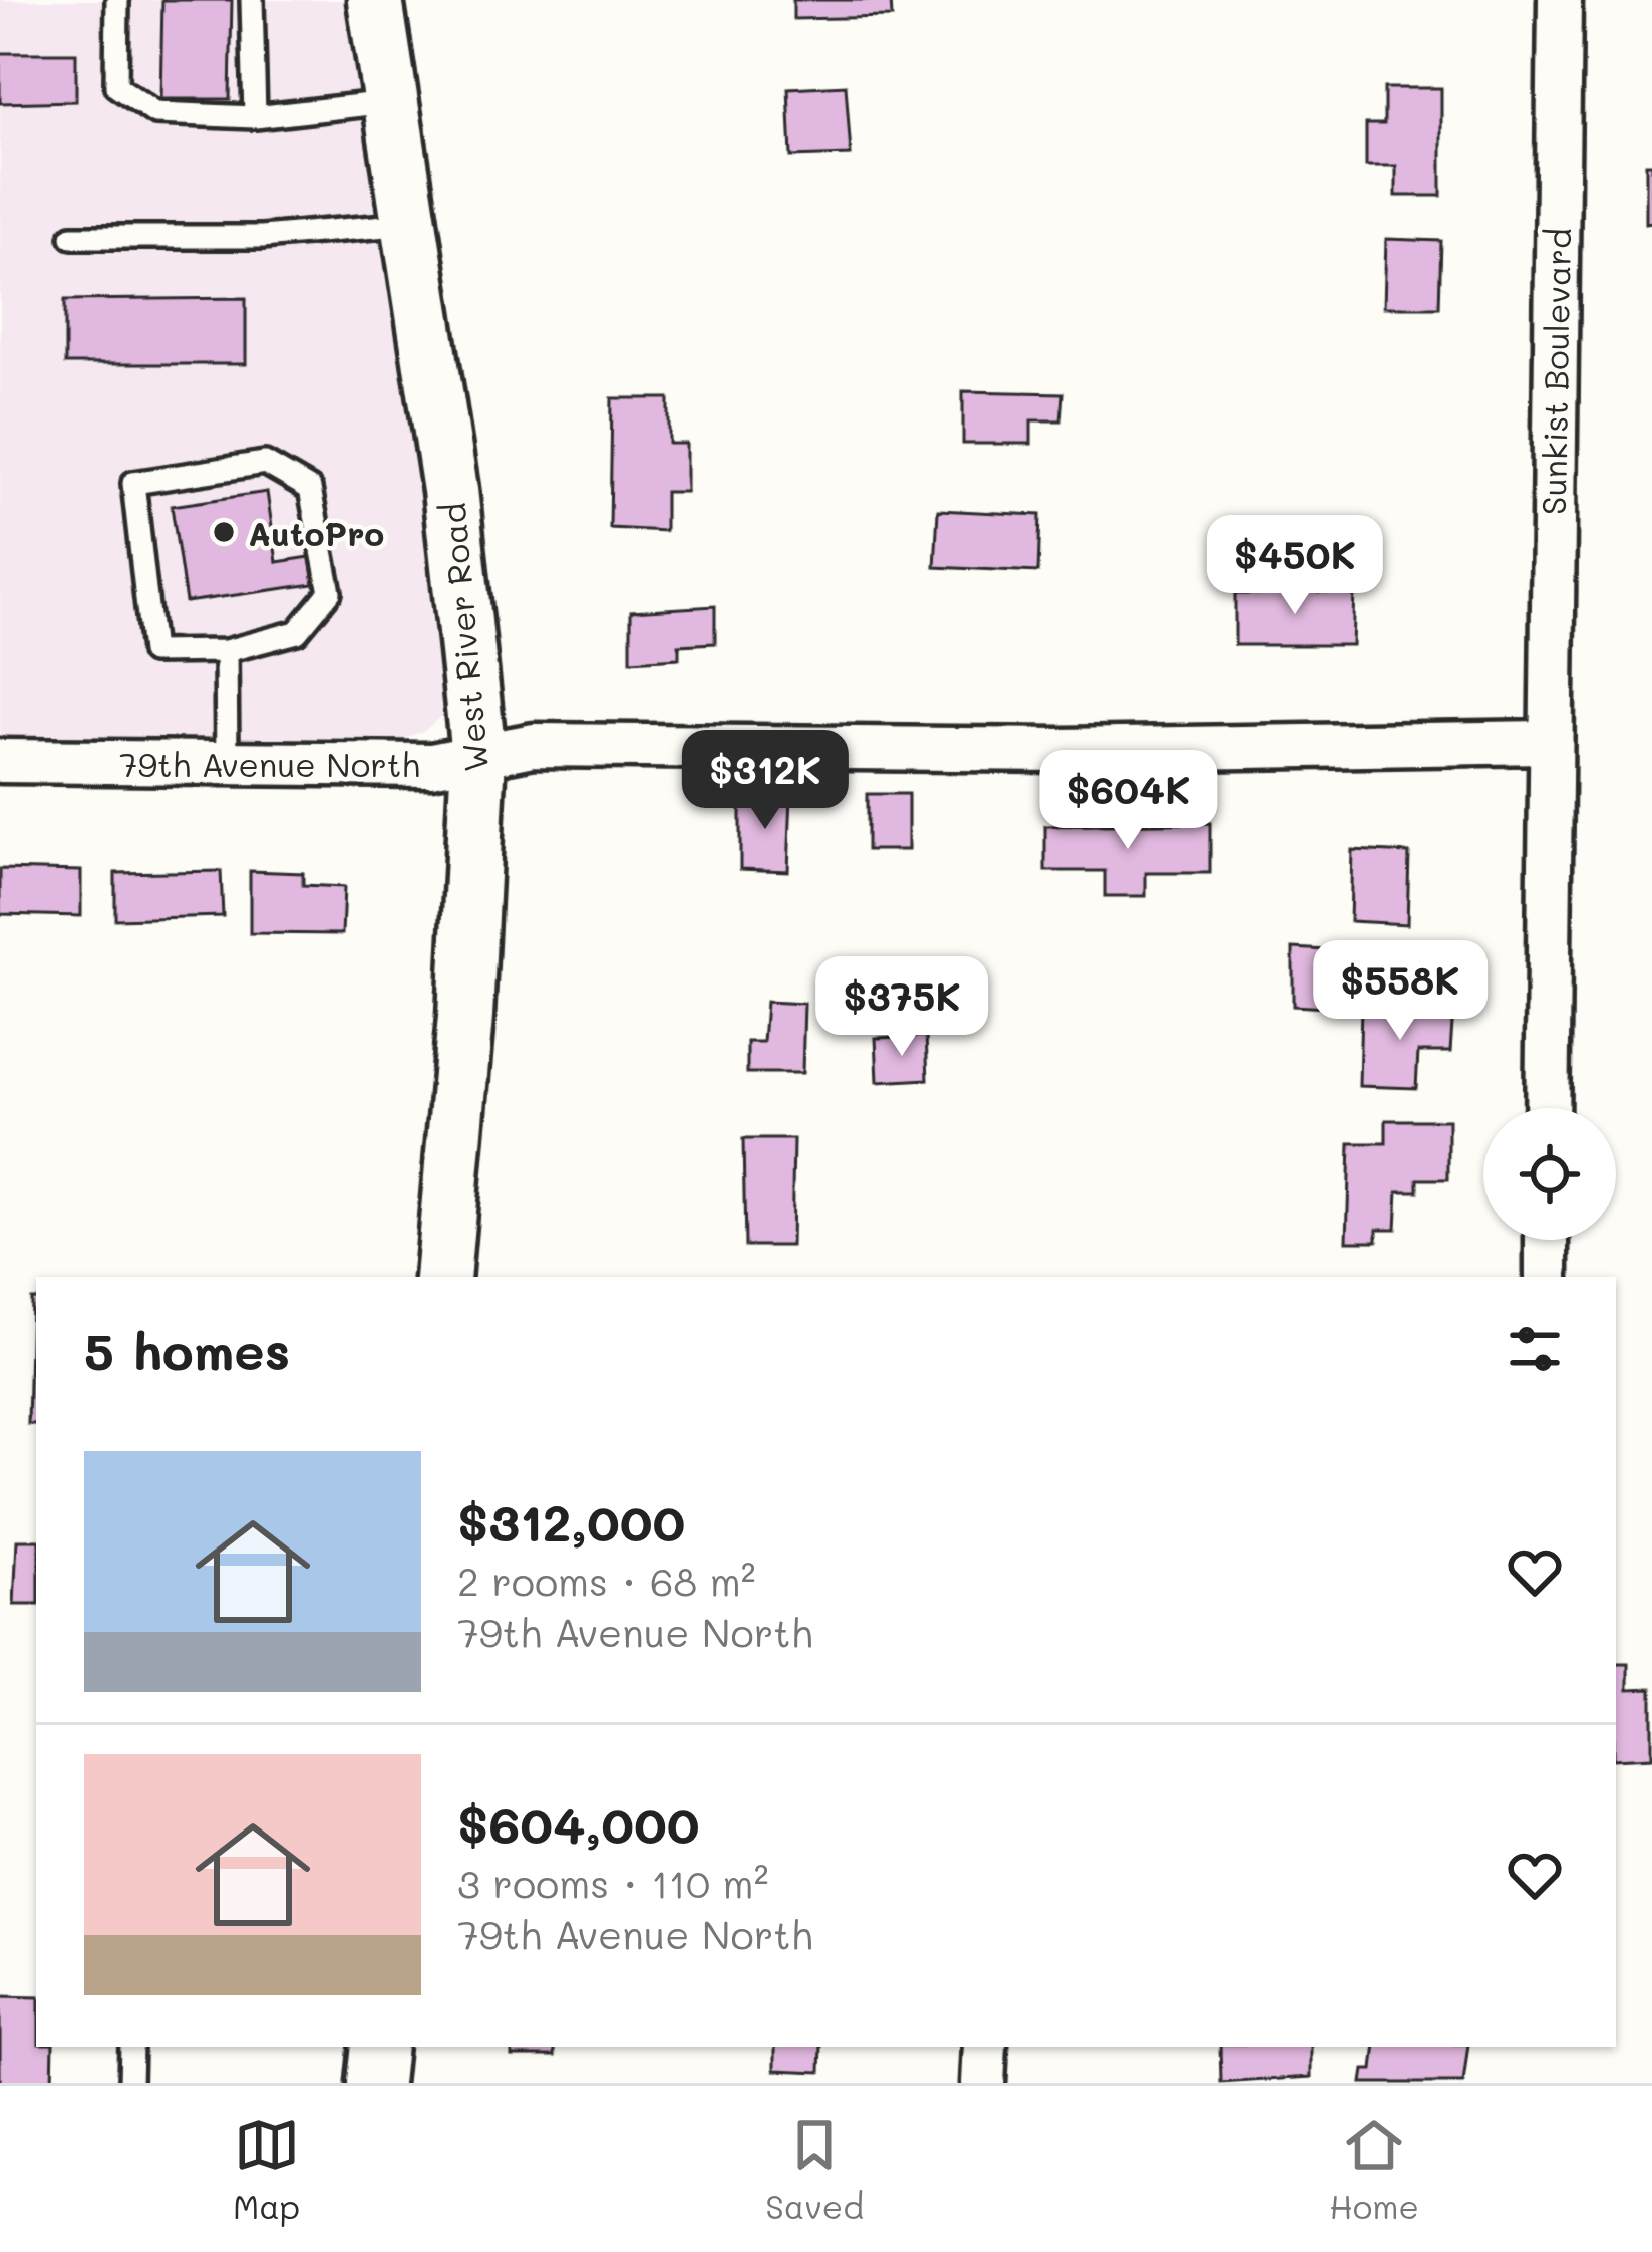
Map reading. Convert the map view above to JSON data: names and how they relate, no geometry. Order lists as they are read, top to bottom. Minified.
{"streets":{"street":["Sunkist Boulevard","West River Road","79th Avenue North"]},"crossings":[["Sunkist Boulevard","79th Avenue North"],["West River Road","79th Avenue North"]],"places":["AutoPro"],"page":{"price":["$450K","$312K","$604K","$558K","$375K"],"heading":"5 homes","list":[{"name":"$312,000","note":"2 rooms · 68 m² · 79th Avenue North"},{"name":"$604,000","note":"3 rooms · 110 m² · 79th Avenue North"}],"tabs":["Map","Saved","Home"]}}
